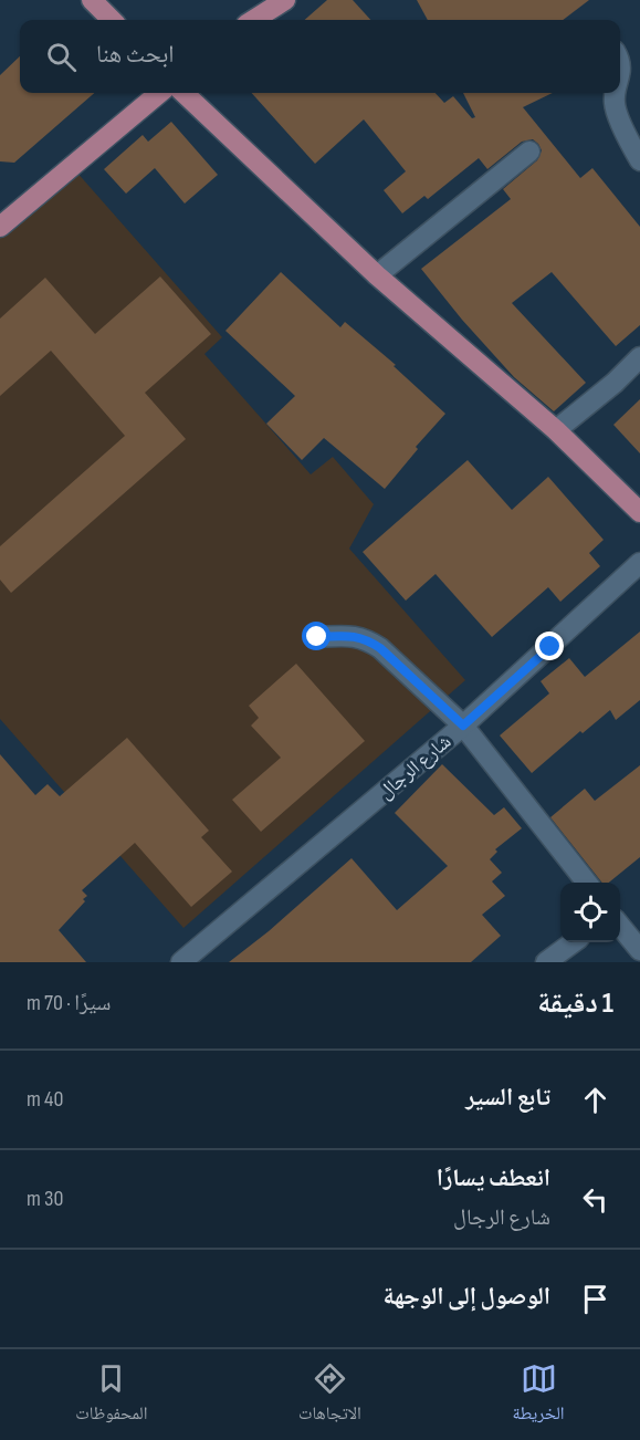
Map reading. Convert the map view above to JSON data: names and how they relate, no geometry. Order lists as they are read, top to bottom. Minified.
{"streets":{"street":["شارع الرجال"]},"page":{"search":"ابحث هنا","heading":["1 دقيقة","سيرًا · 70 m"],"list":[["تابع السير","40 m"],["انعطف يسارًا","شارع الرجال","30 m"],"الوصول إلى الوجهة"],"nav":["الخريطة","الاتجاهات","المحفوظات"]}}
